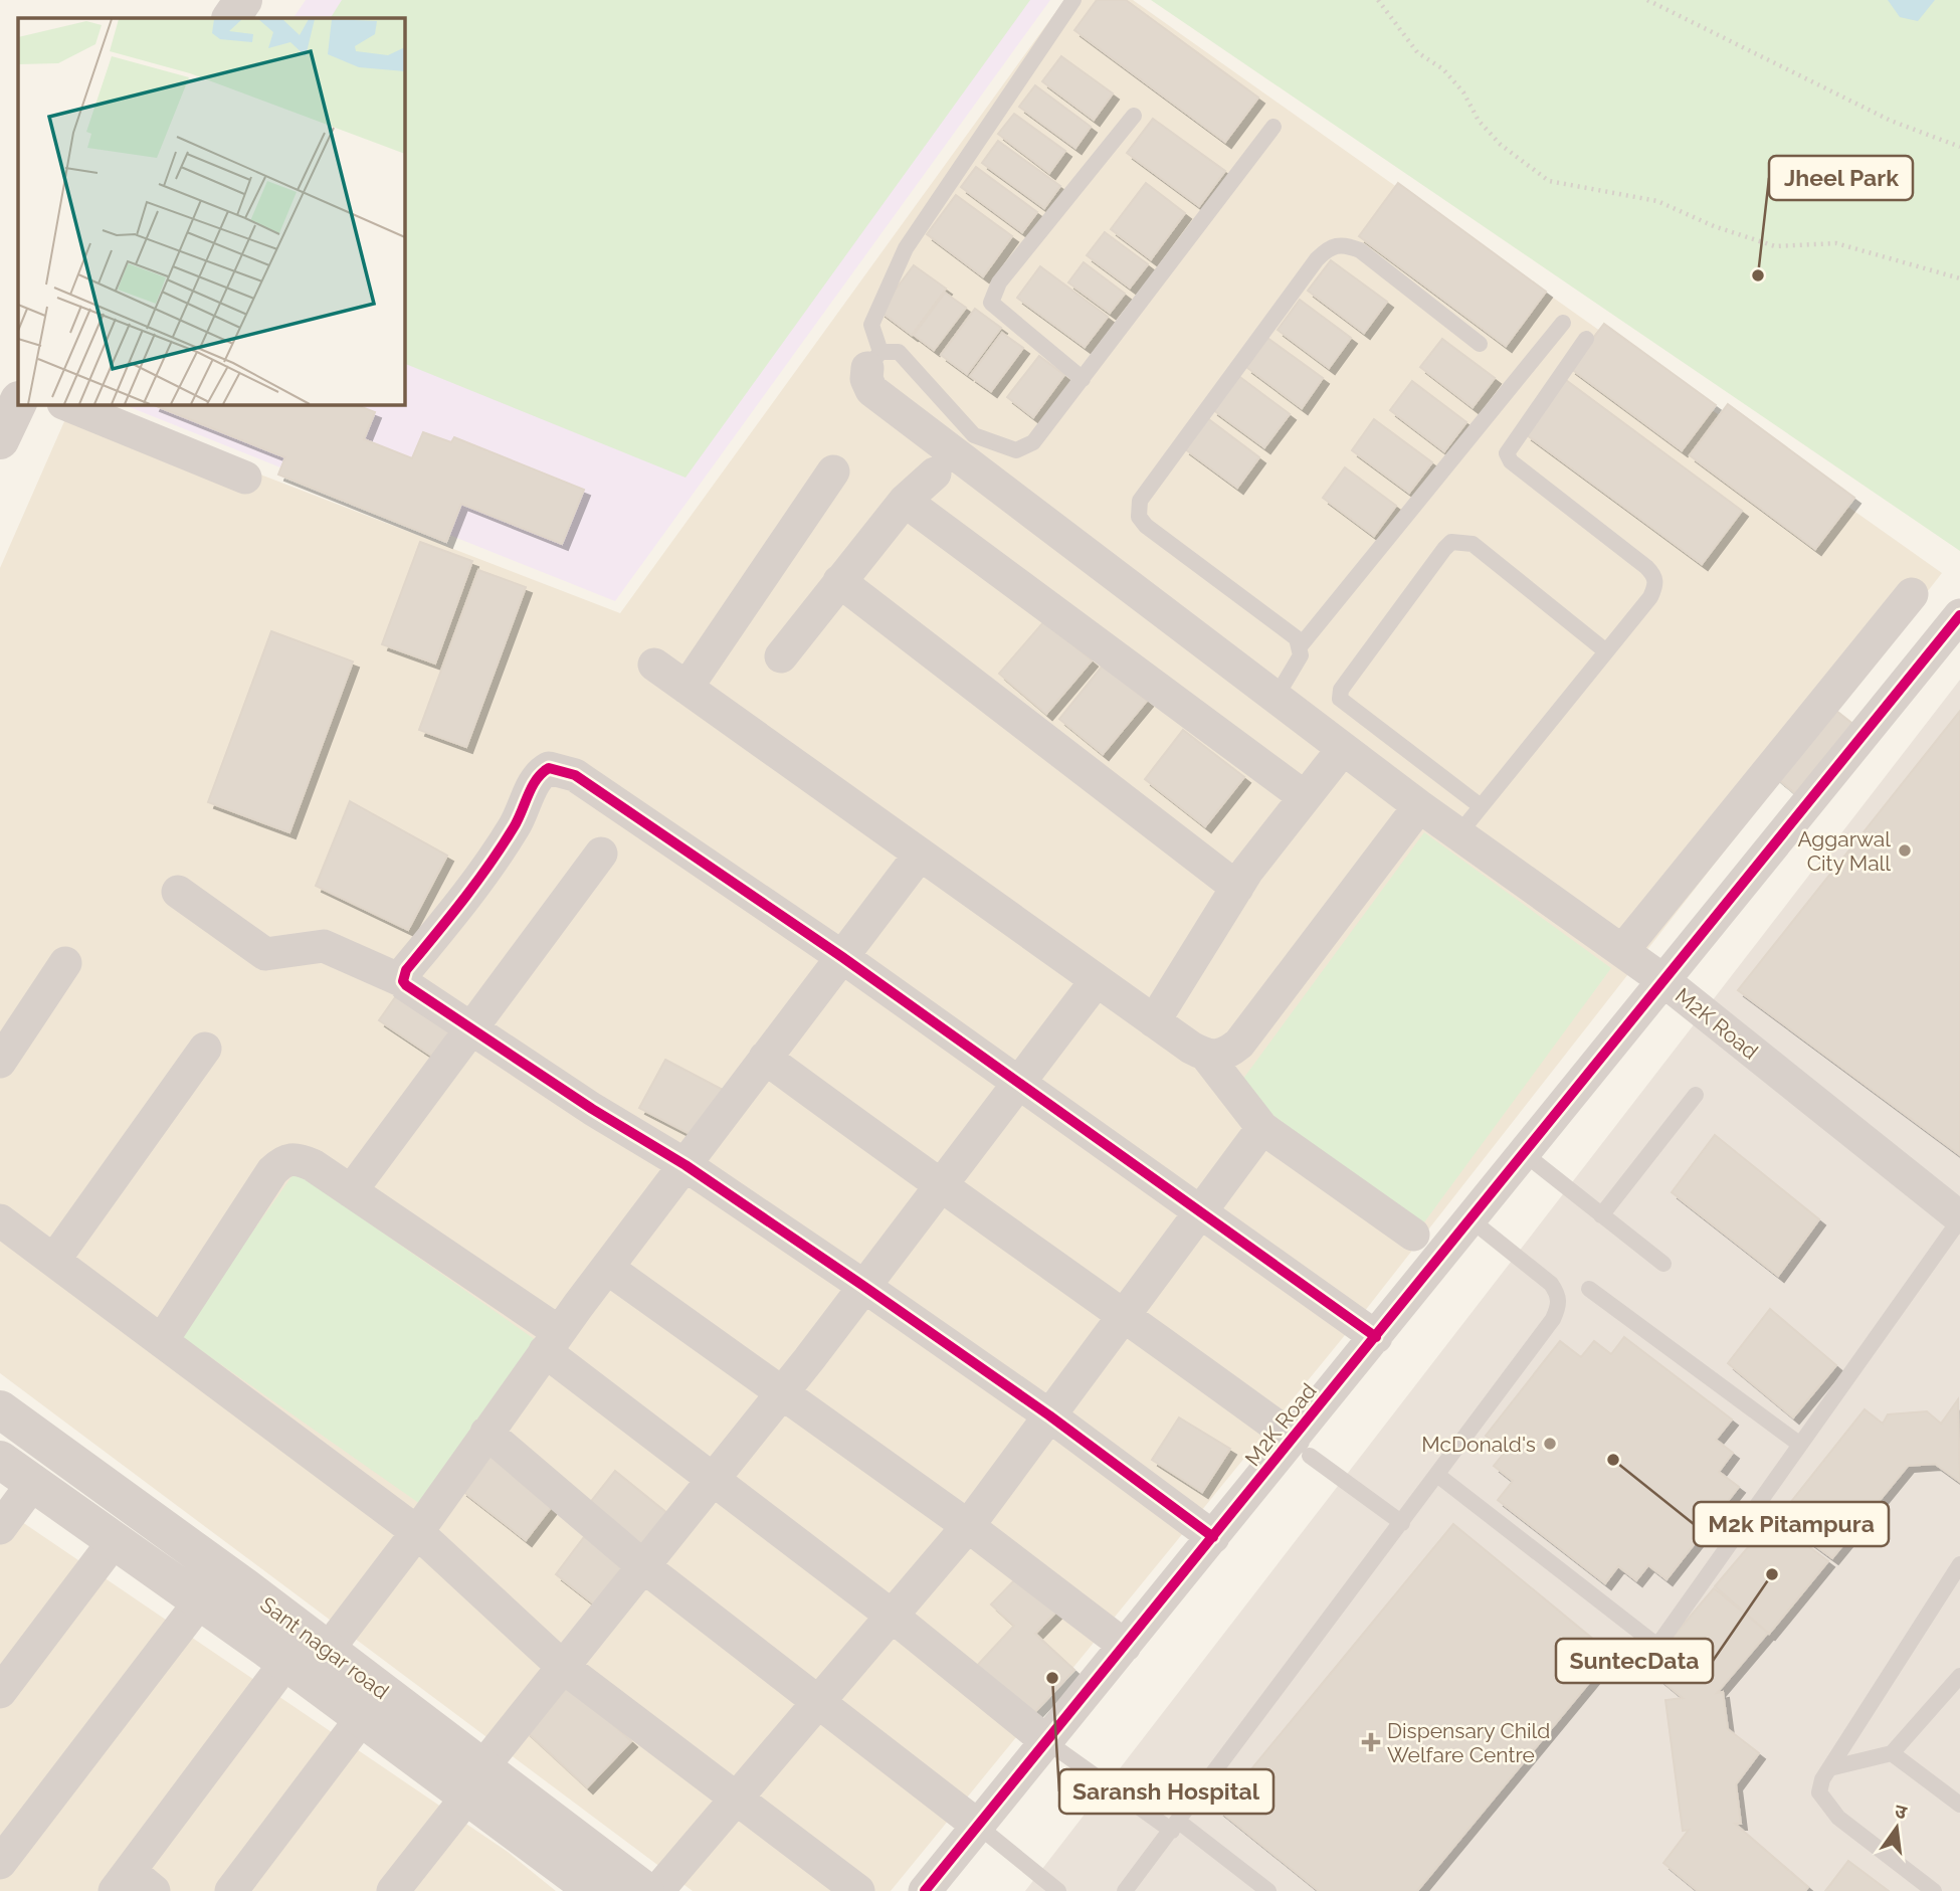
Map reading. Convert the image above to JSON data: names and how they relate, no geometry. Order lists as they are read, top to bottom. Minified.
{"streets":{"street":["M2K Road","Sant nagar road"]},"places":{"other":["Jheel Park","Aggarwal City Mall","McDonald's","M2k Pitampura","SuntecData","Saransh Hospital"],"health":["Dispensary Child Welfare Centre"]},"north":"top"}
